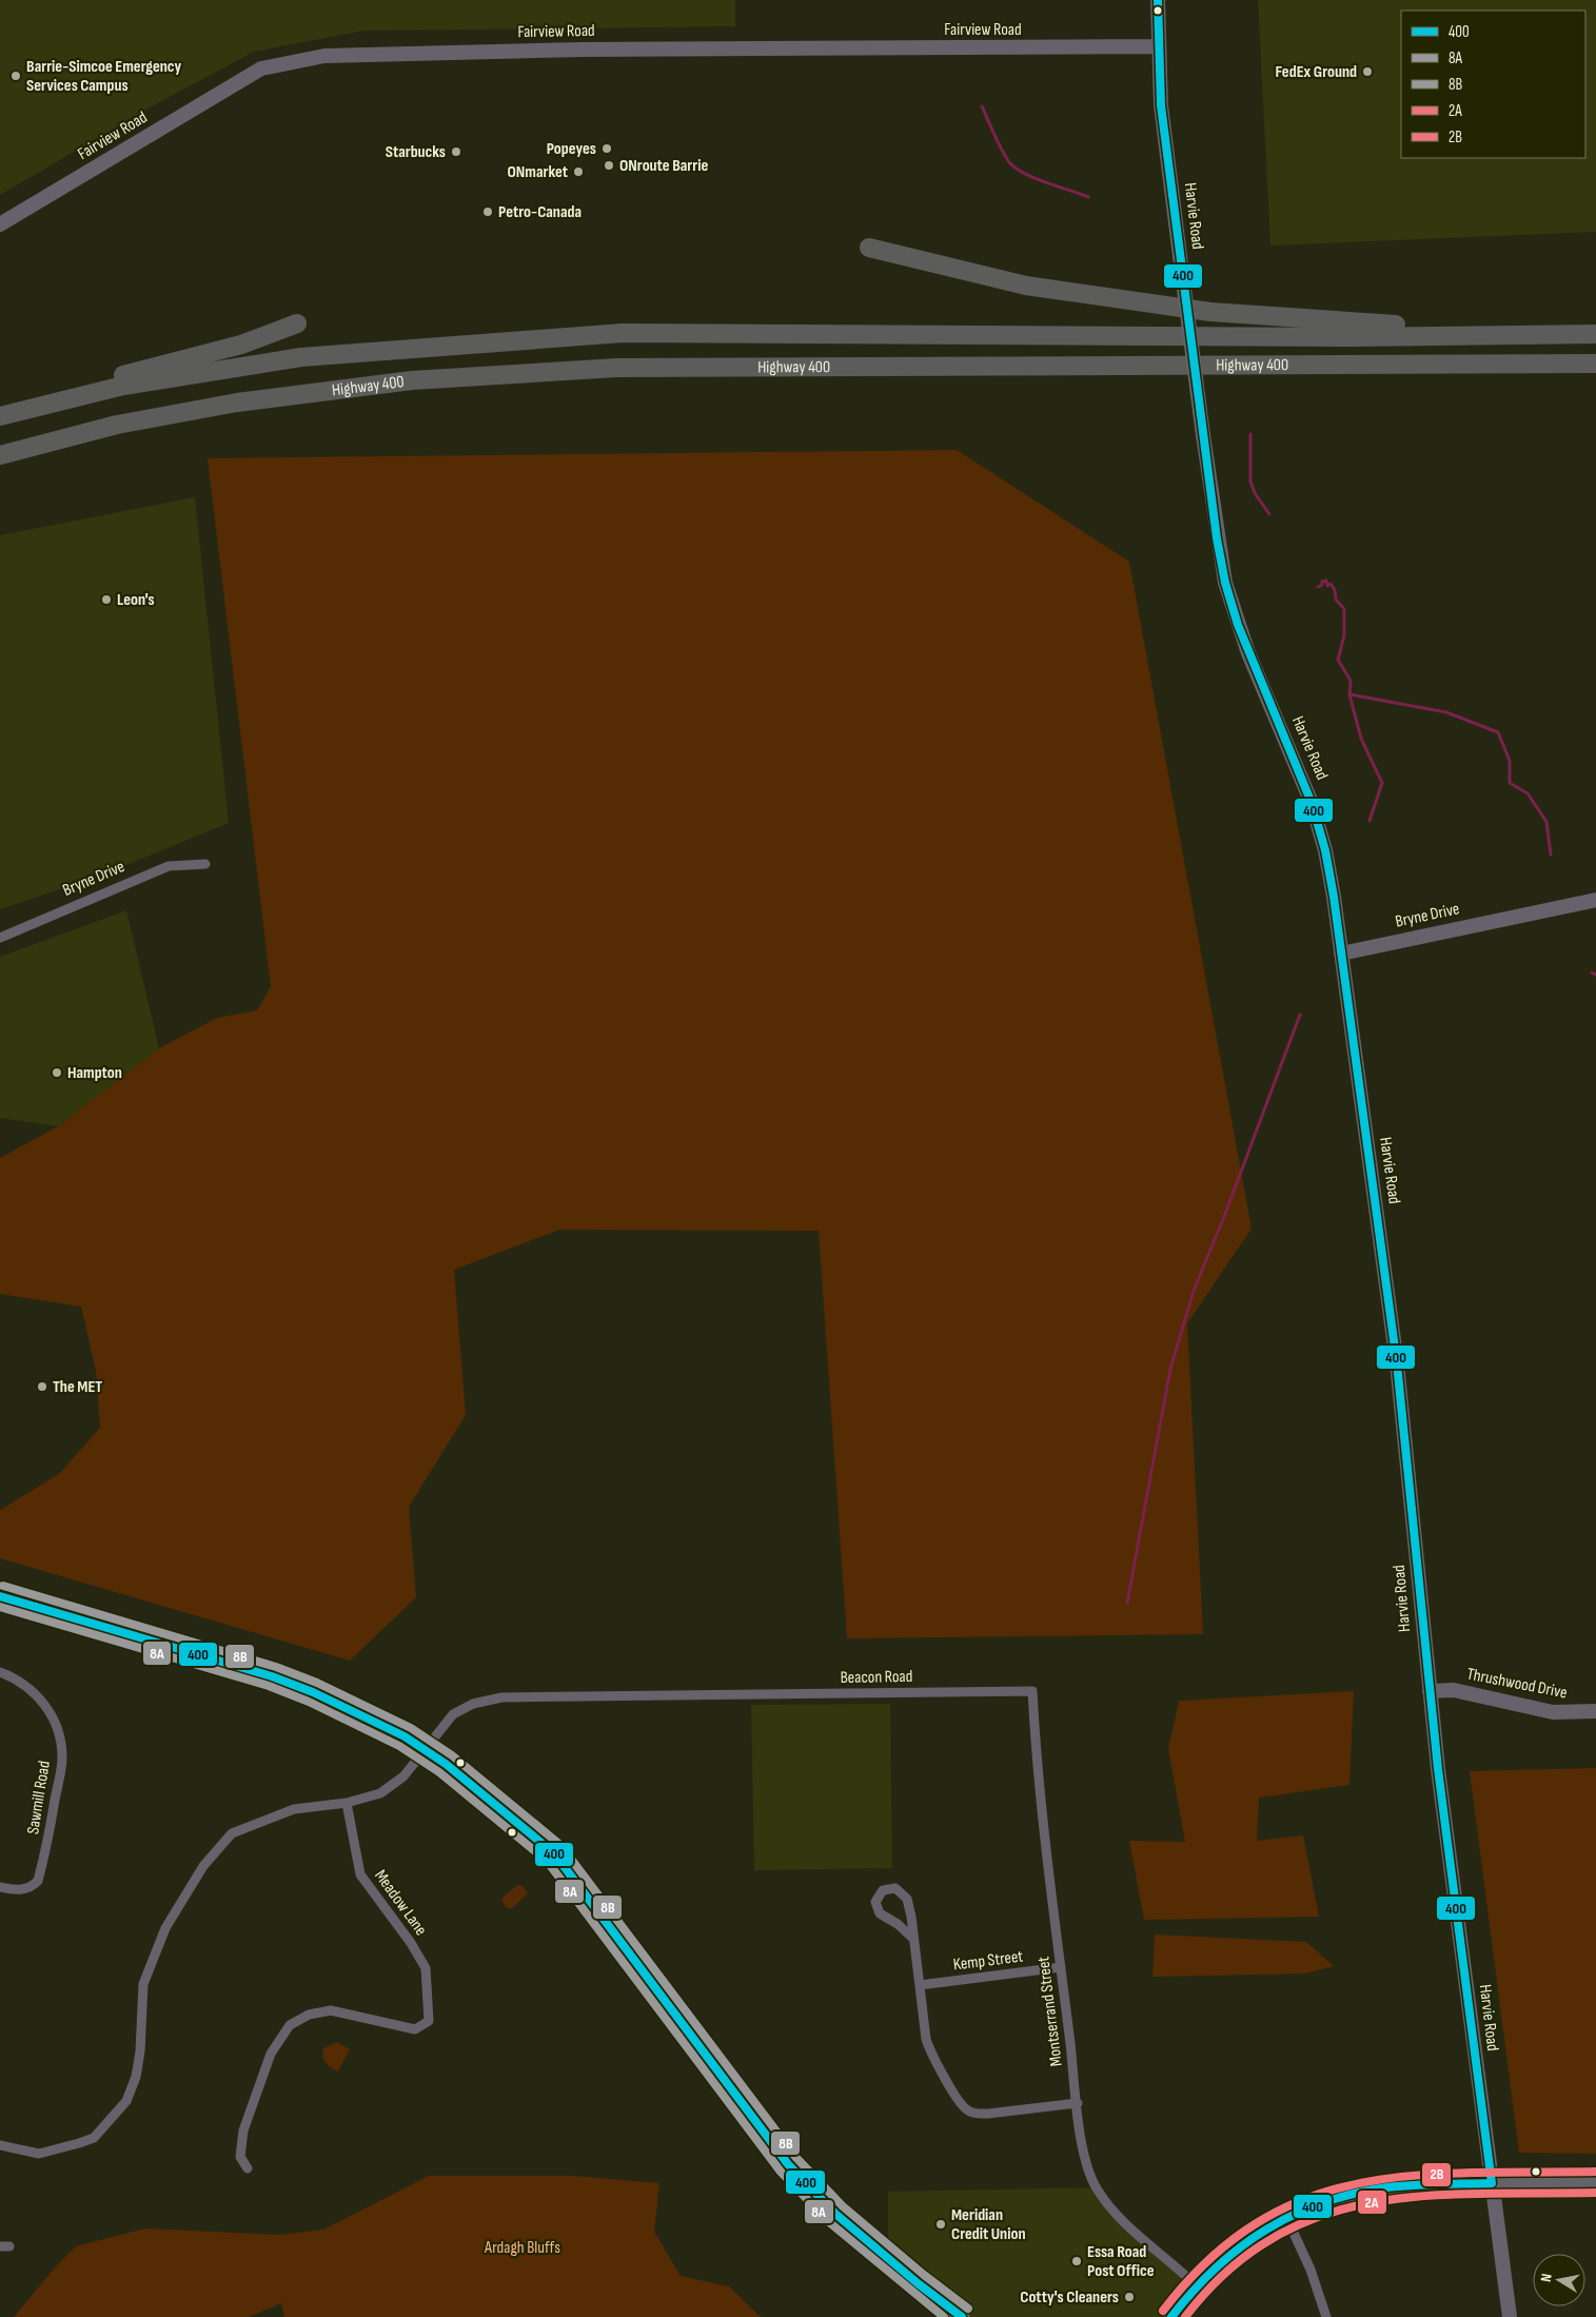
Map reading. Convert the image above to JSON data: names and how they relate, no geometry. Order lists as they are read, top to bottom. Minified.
{"streets":{"highway":["Highway 400"],"street":["Fairview Road","Harvie Road","Bryne Drive","Beacon Road","Thrushwood Drive","Sawmill Road","Meadow Lane","Kemp Street","Montserrand Street"]},"crossings":[["Fairview Road","Harvie Road"],["Harvie Road","Bryne Drive"],["Harvie Road","Thrushwood Drive"],["Beacon Road","Meadow Lane"],["Beacon Road","Montserrand Street"],["Kemp Street","Montserrand Street"]],"parks":["Ardagh Bluffs"],"places":["FedEx Ground","Barrie-Simcoe Emergency Services Campus","Popeyes","Starbucks","ONroute Barrie","ONmarket","Petro-Canada","Leon's","Hampton","The MET","Meridian Credit Union","Essa Road Post Office","Cotty's Cleaners"],"lines":["transit line 400","transit line 8B","transit line 8A","transit line 2B","transit line 2A"],"legend":["400","8A","8B","2A","2B"],"north":"left"}
